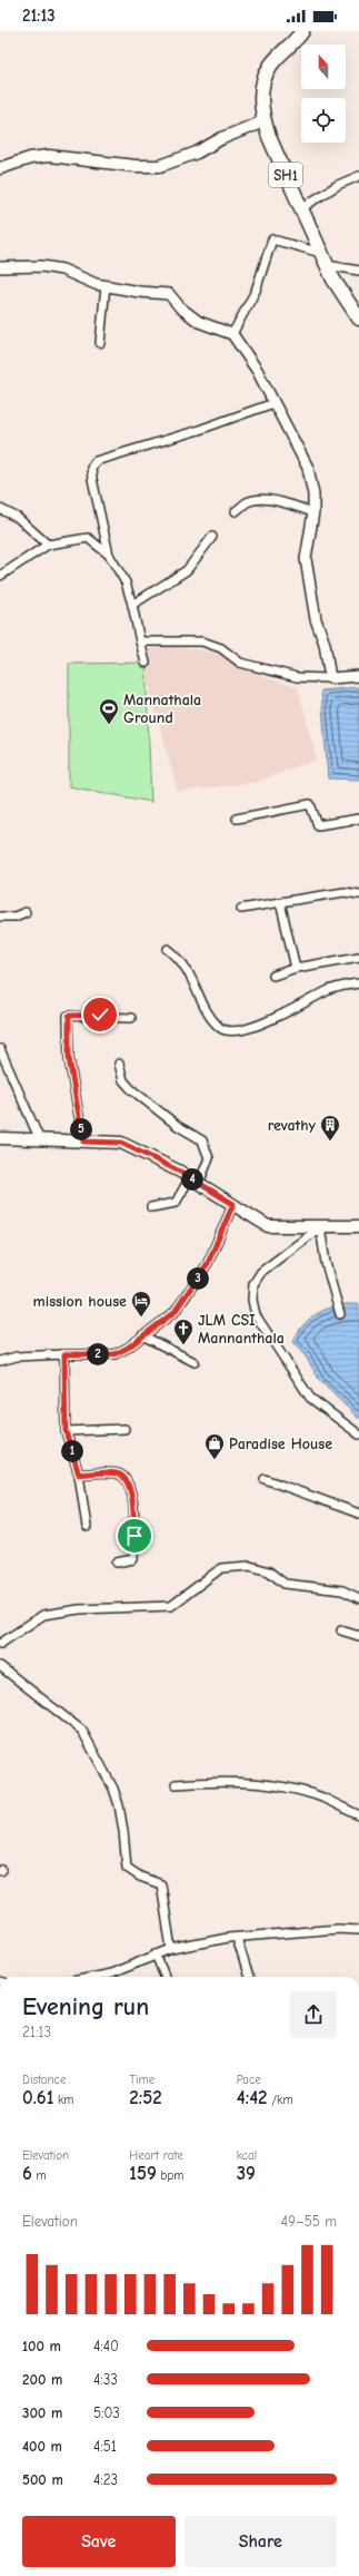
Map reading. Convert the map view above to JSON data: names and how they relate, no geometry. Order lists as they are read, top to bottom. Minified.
{"streets":{"main road":["SH1"]},"places":{"sports":["Mannathala Ground"],"building":["revathy"],"hotel":["mission house"],"church":["JLM CSI Mannanthala"],"shop":["Paradise House"]},"north":"top","page":{"status":"21:13","pins":["5","4","3","2","1"],"heading":["Evening run","21:13"],"stats":[["Distance","0.61 km"],["Time","2:52"],["Pace","4:42 /km"],["Elevation","6 m"],["Heart rate","159 bpm"],["kcal","39"]],"chart":["Elevation","49–55 m"],"list":[{"name":"100 m","note":"4:40"},{"name":"200 m","note":"4:33"},{"name":"300 m","note":"5:03"},{"name":"400 m","note":"4:51"},{"name":"500 m","note":"4:23"}],"buttons":["Save","Share"]}}
